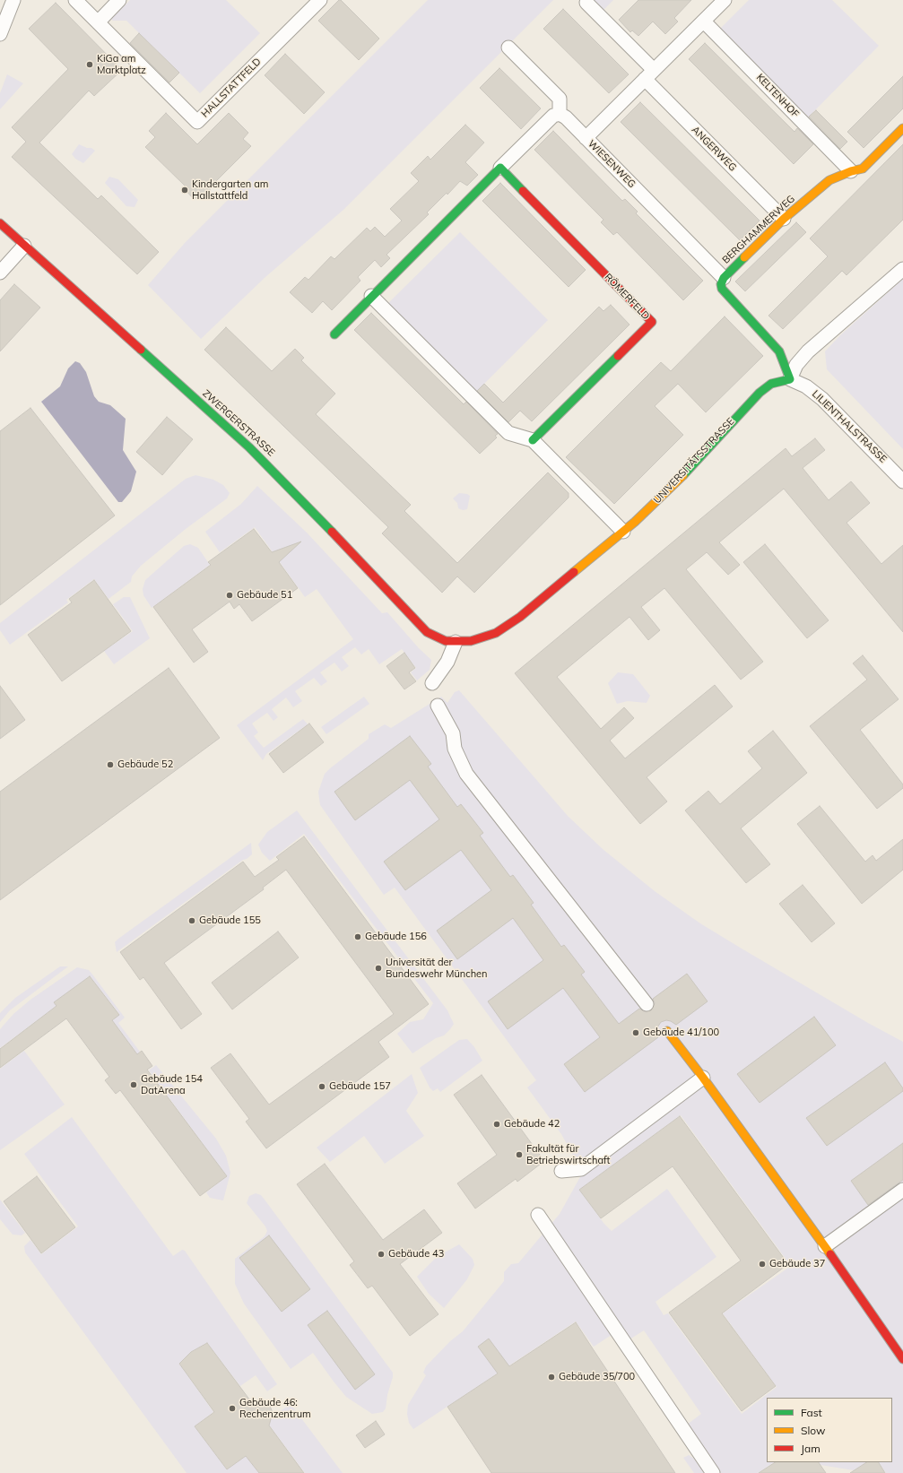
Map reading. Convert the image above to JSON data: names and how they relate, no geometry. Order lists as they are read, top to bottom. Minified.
{"streets":{"street":["HALLSTATTFELD","KELTENHOF","ANGERWEG","WIESENWEG","BERGHAMMERWEG","RÖMERFELD","ZWERGERSTRASSE","LILIENTHALSTRASSE","UNIVERSITÄTSSTRASSE"]},"crossings":[["KELTENHOF","BERGHAMMERWEG"],["ANGERWEG","BERGHAMMERWEG"],["WIESENWEG","BERGHAMMERWEG"],["WIESENWEG","LILIENTHALSTRASSE"],["WIESENWEG","UNIVERSITÄTSSTRASSE"],["ZWERGERSTRASSE","UNIVERSITÄTSSTRASSE"],["LILIENTHALSTRASSE","UNIVERSITÄTSSTRASSE"]],"places":["KiGa am Marktplatz","Kindergarten am Hallstattfeld","Gebäude 51","Gebäude 52","Gebäude 155","Gebäude 156","Universität der Bundeswehr München","Gebäude 41/100","Gebäude 154 DatArena","Gebäude 157","Gebäude 42","Fakultät für Betriebswirtschaft","Gebäude 43","Gebäude 37","Gebäude 35/700","Gebäude 46: Rechenzentrum"],"legend":["Fast","Slow","Jam"]}
